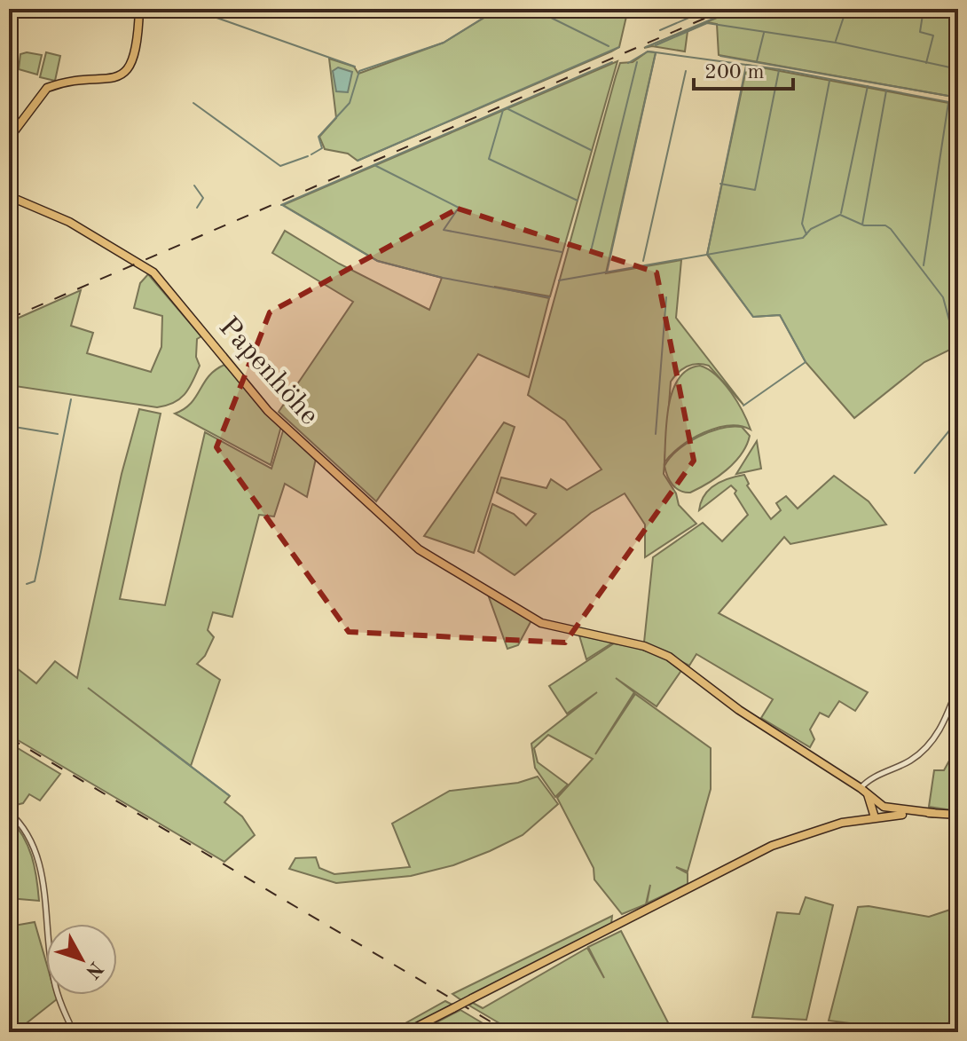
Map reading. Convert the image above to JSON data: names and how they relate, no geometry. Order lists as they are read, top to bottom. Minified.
{"streets":{"main road":["Papenhöhe"]},"scale_bar":"200 m","north":"bottom right"}
